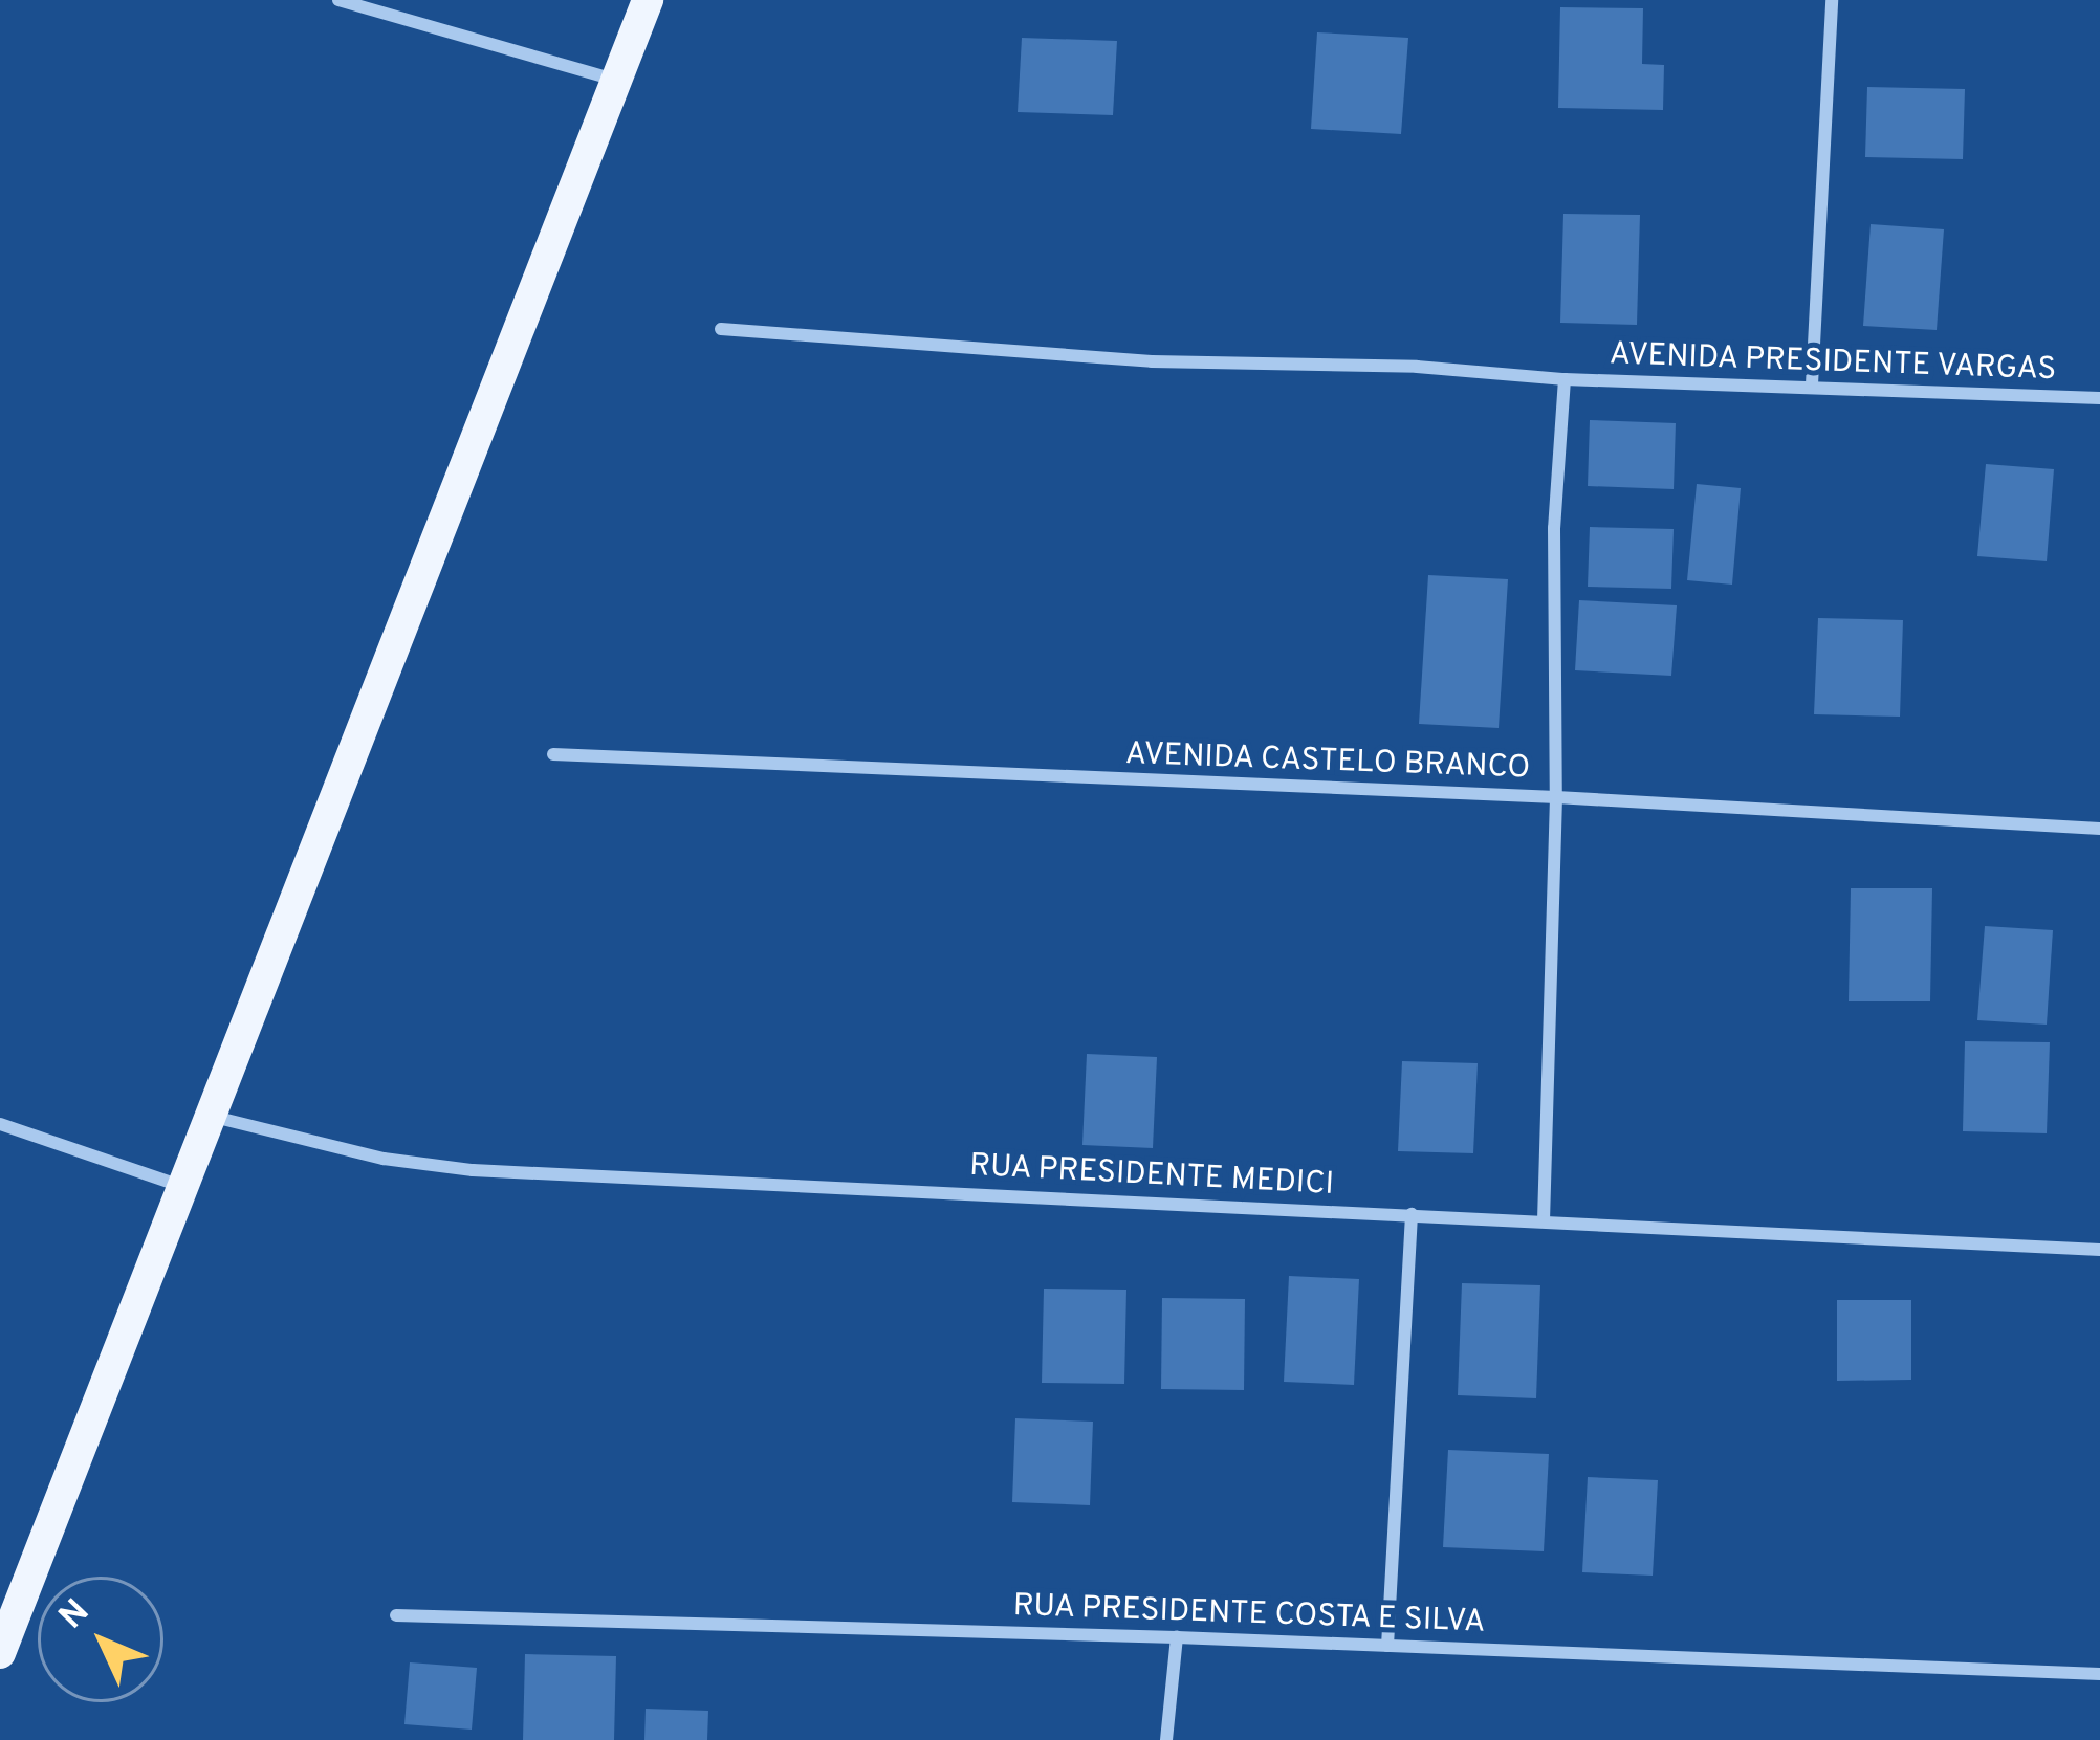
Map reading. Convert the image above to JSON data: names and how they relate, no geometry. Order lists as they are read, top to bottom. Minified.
{"streets":{"street":["AVENIDA PRESIDENTE VARGAS","AVENIDA CASTELO BRANCO","RUA PRESIDENTE MEDICI","RUA PRESIDENTE COSTA E SILVA"]},"north":"top left"}
